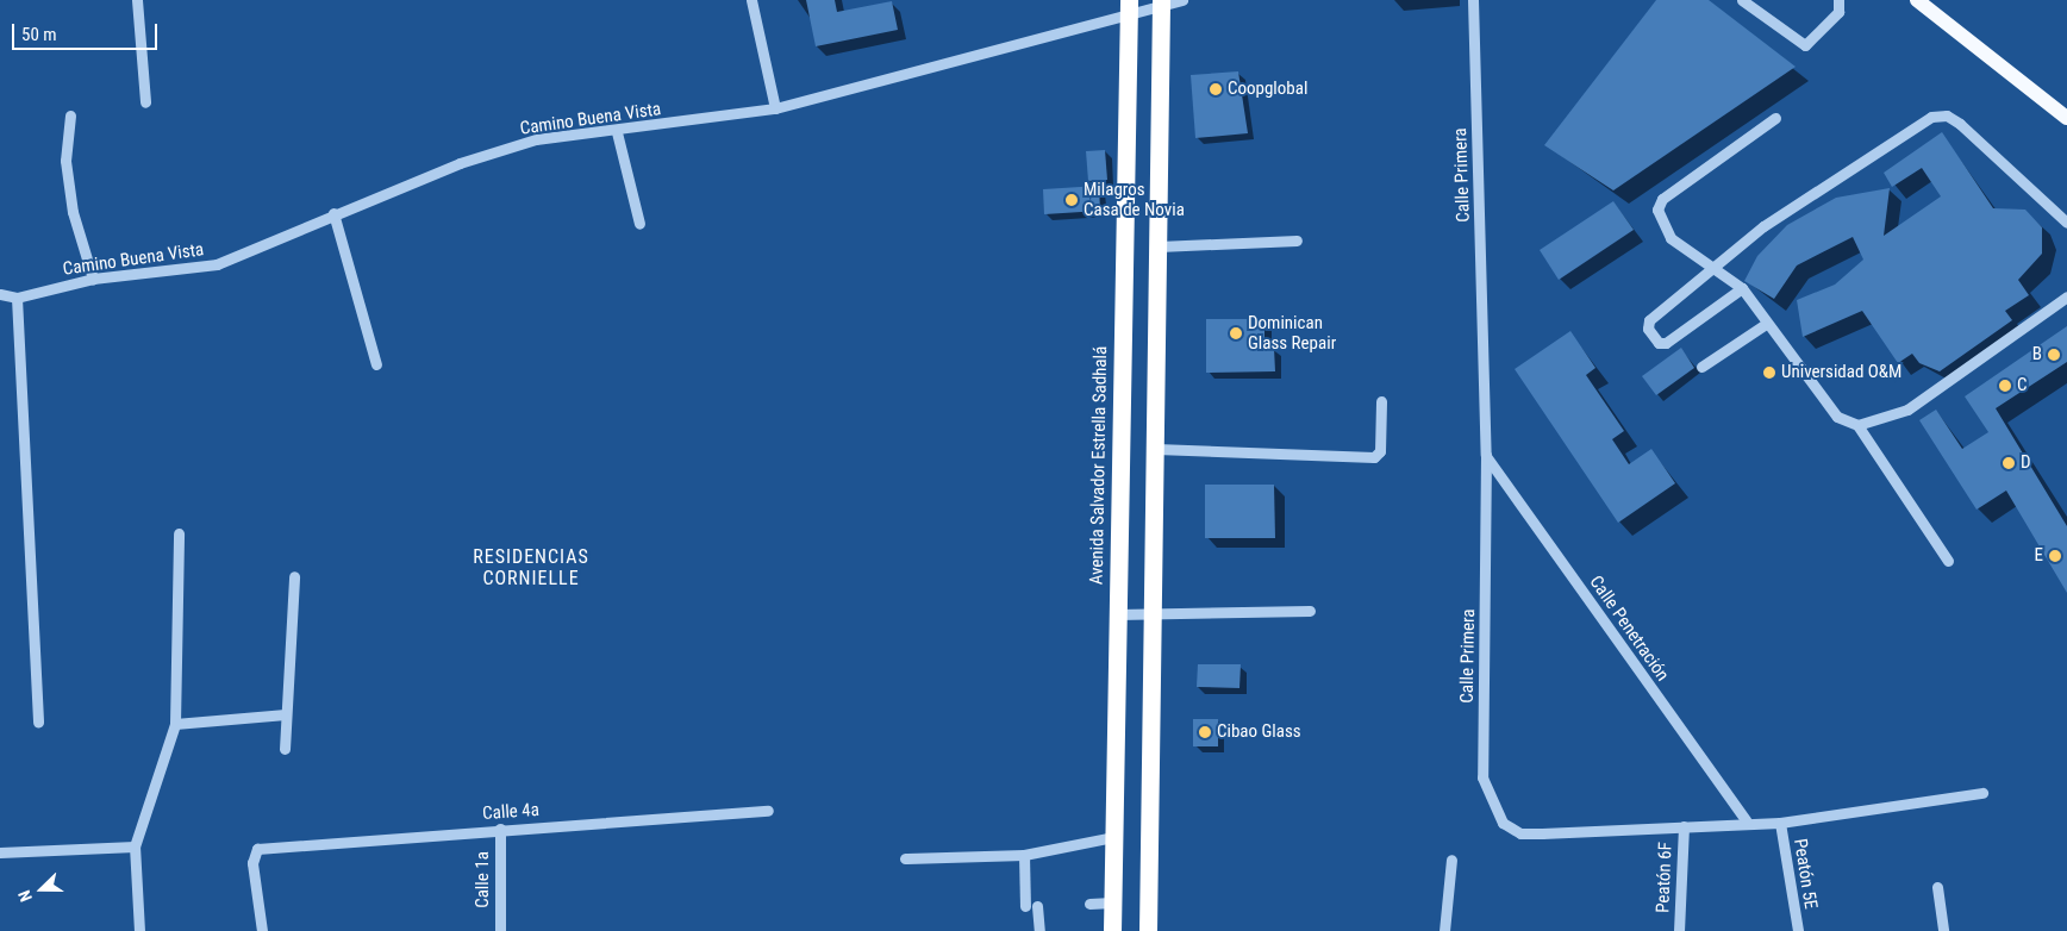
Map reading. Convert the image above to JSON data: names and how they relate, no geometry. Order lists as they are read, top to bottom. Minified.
{"streets":{"highway":["Avenida Salvador Estrella Sadhalá"],"street":["Camino Buena Vista","Calle Primera","Calle Penetración","Calle 4a","Peatón 5E","Peatón 6F","Calle 1a"]},"crossings":[["Camino Buena Vista","Avenida Salvador Estrella Sadhalá"],["Calle Primera","Calle Penetración"],["Calle Primera","Peatón 5E"],["Calle Primera","Peatón 6F"],["Calle 4a","Calle 1a"]],"districts":["RESIDENCIAS CORNIELLE"],"places":["Coopglobal","Milagros Casa de Novia","Dominican Glass Repair","B","Universidad O&M","C","D","E","Cibao Glass"],"scale_bar":"50 m","north":"left"}
